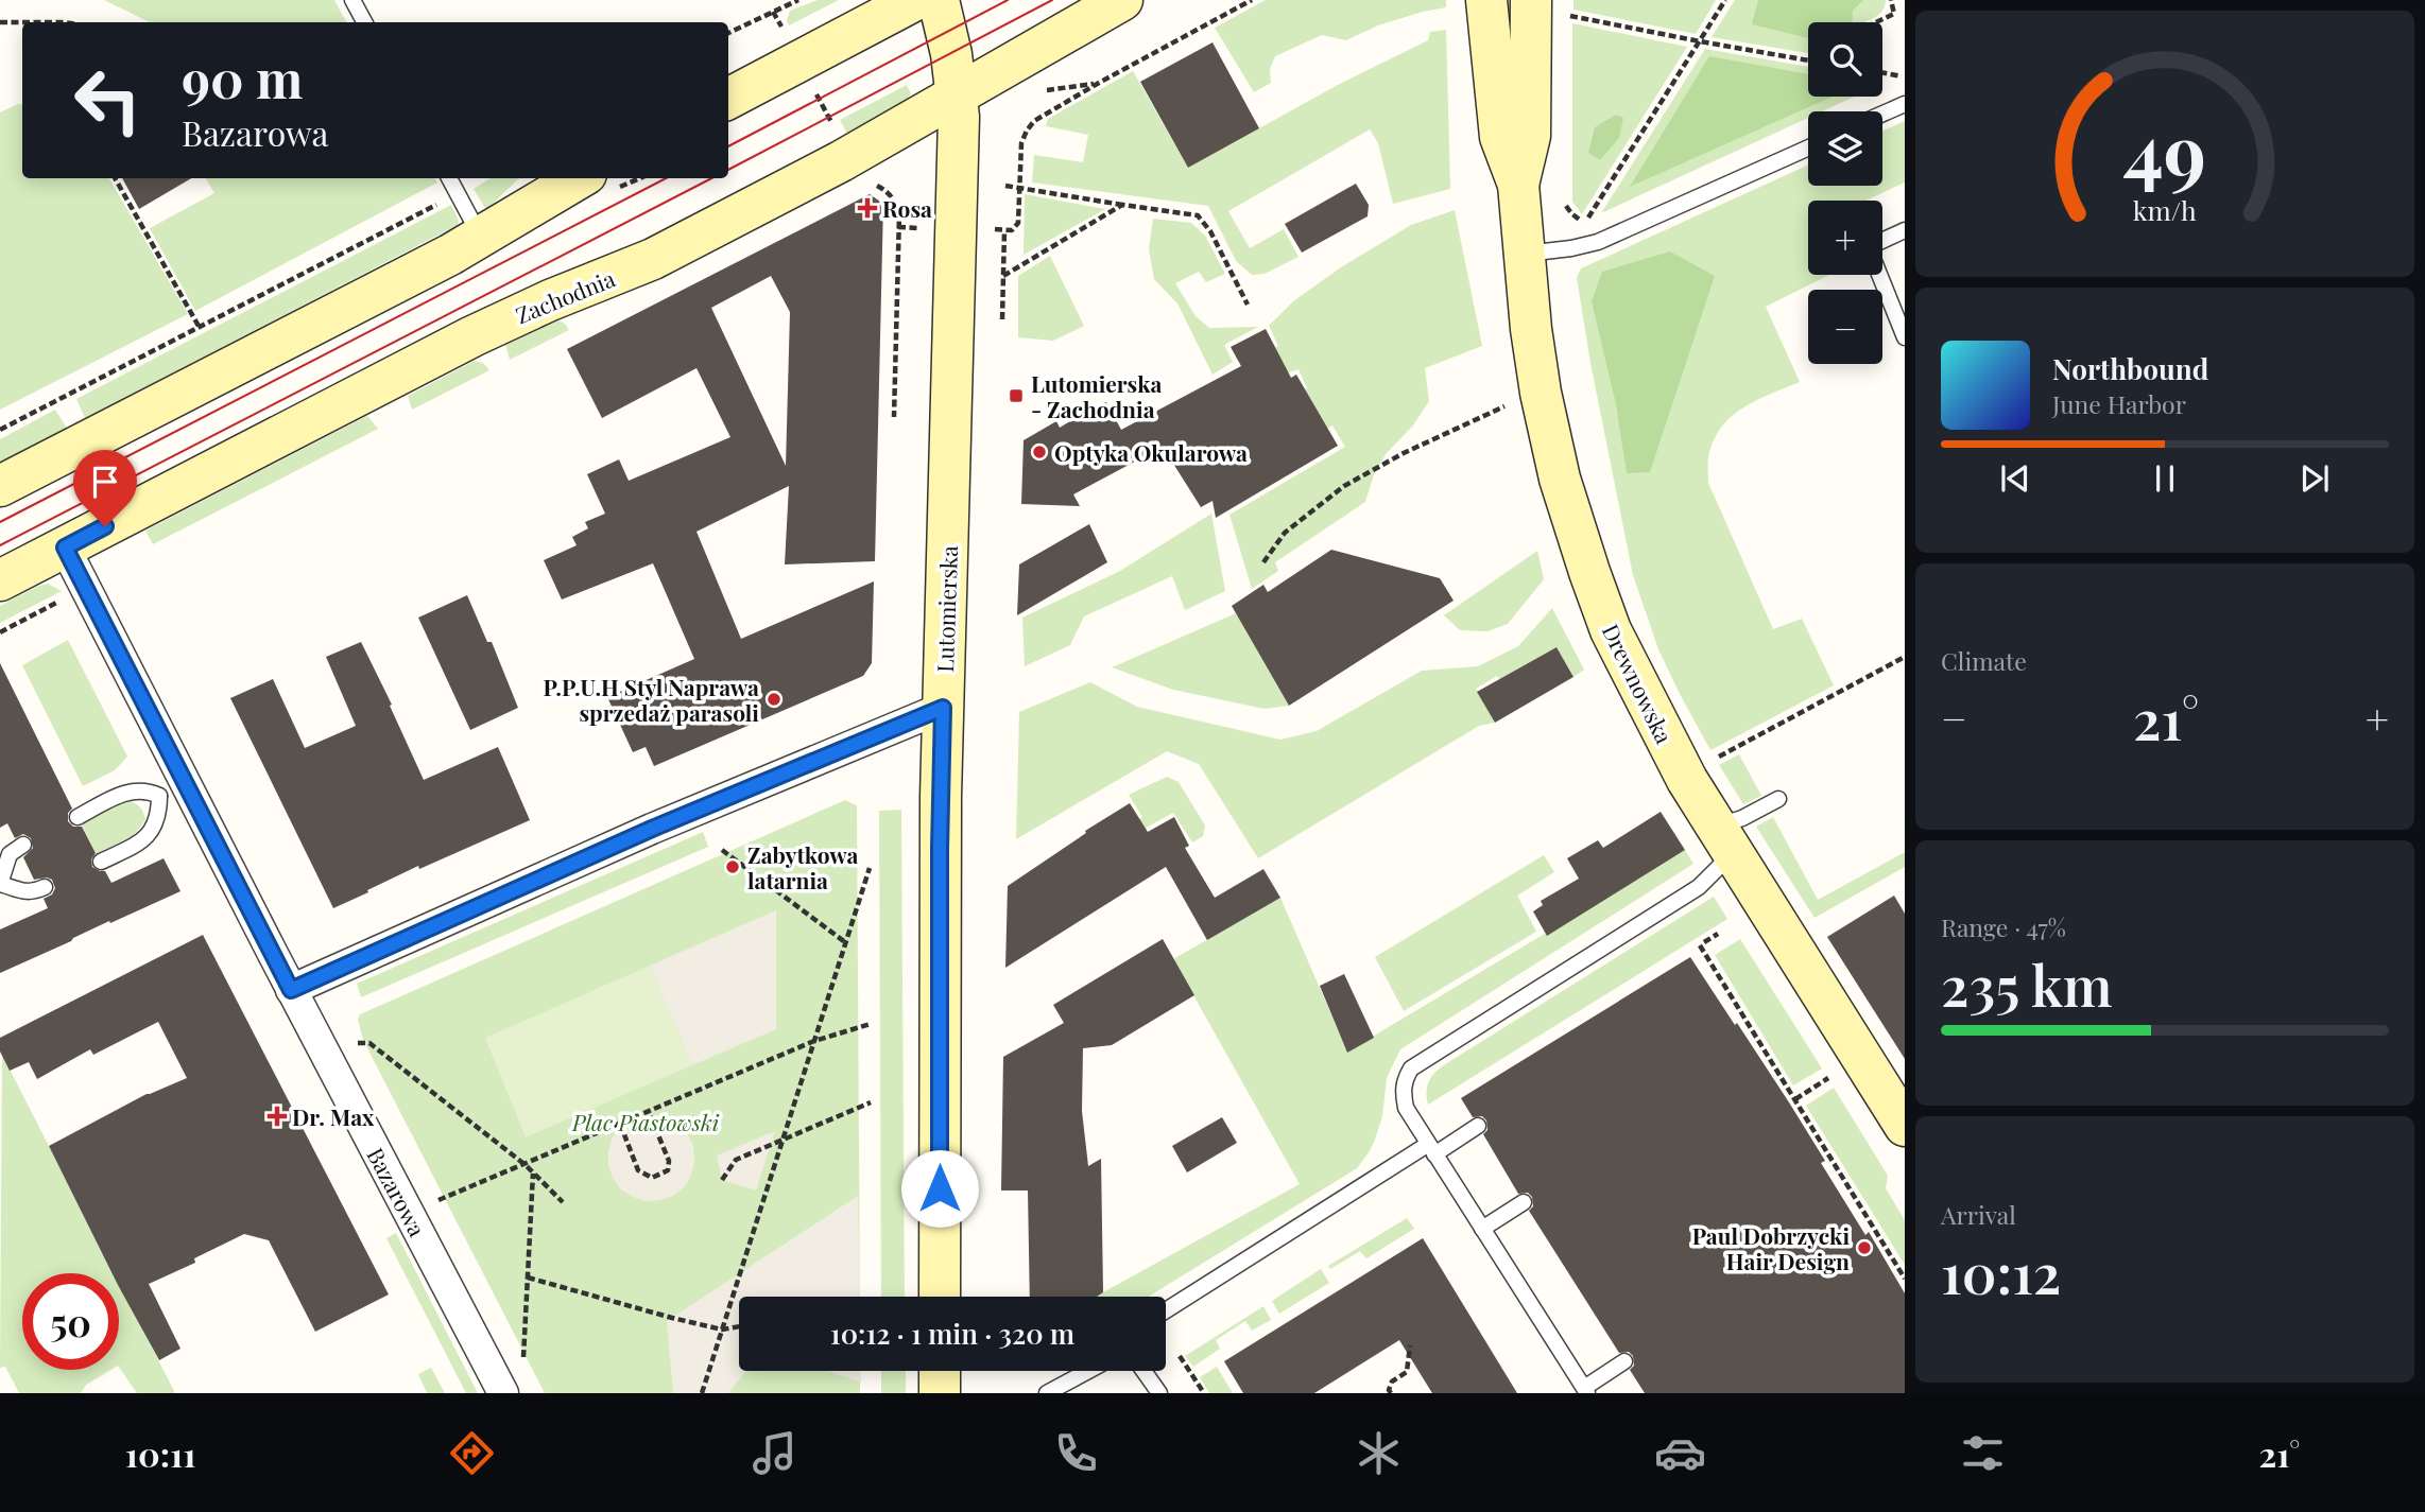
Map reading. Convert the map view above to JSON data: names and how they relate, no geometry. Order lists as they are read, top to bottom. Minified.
{"streets":{"main road":["Zachodnia","Lutomierska","Drewnowska"],"street":["Bazarowa"]},"crossings":[["Zachodnia","Lutomierska"],["Zachodnia","Bazarowa"]],"parks":["Plac Piastowski"],"places":{"health":["Rosa","Dr. Max"],"transit":["Lutomierska - Zachodnia"],"other":["Optyka Okularowa","P.P.U.H Styl Naprawa sprzedaż parasoli","Zabytkowa latarnia","Paul Dobrzycki Hair Design"]},"page":{"map_buttons":["+","−"],"turn":["90 m","Bazarowa"],"song":["Northbound","June Harbor"],"tile":["Climate",["Range · 47%","235 km"],["Arrival","10:12"]],"heat":["−","21°","+"],"limit":"50","trip":"10:12 · 1 min · 320 m","tabs":["10:11","21°"],"gauge":["49","km/h"]}}
